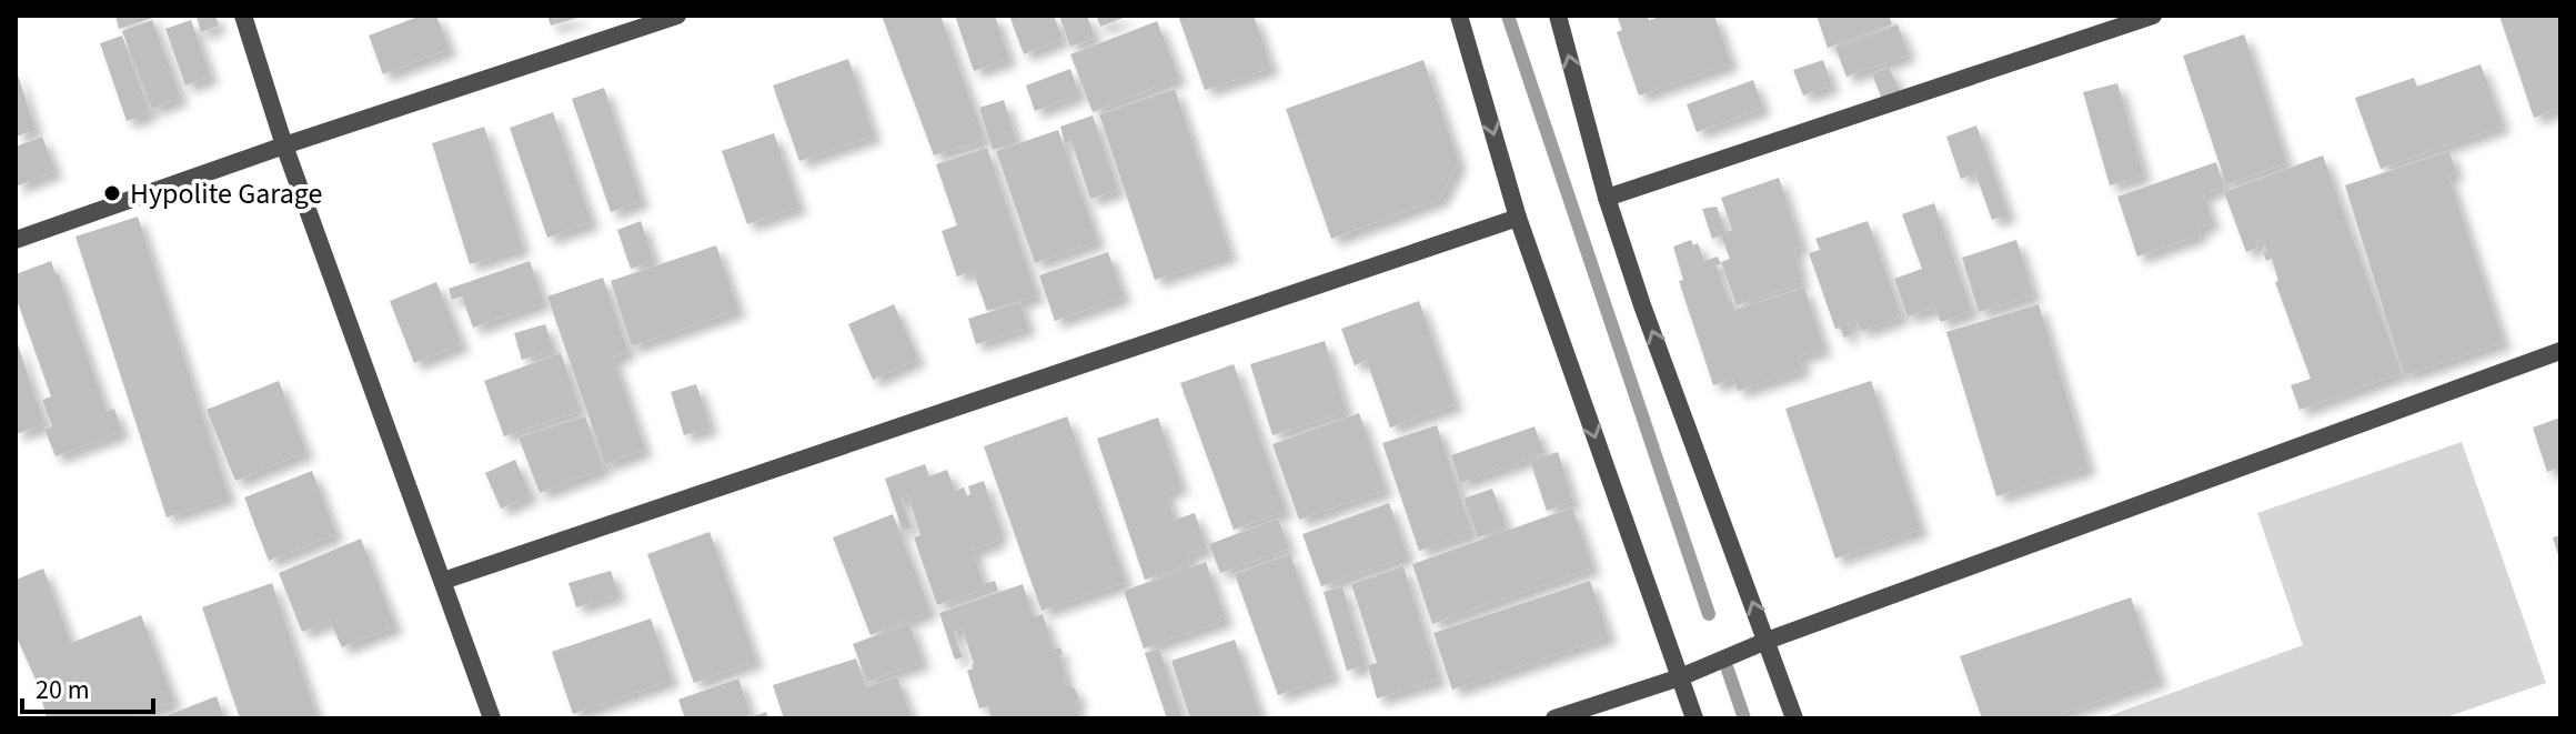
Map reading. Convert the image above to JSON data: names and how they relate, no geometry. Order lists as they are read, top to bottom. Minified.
{"places":["Hypolite Garage"],"scale_bar":"20 m"}
